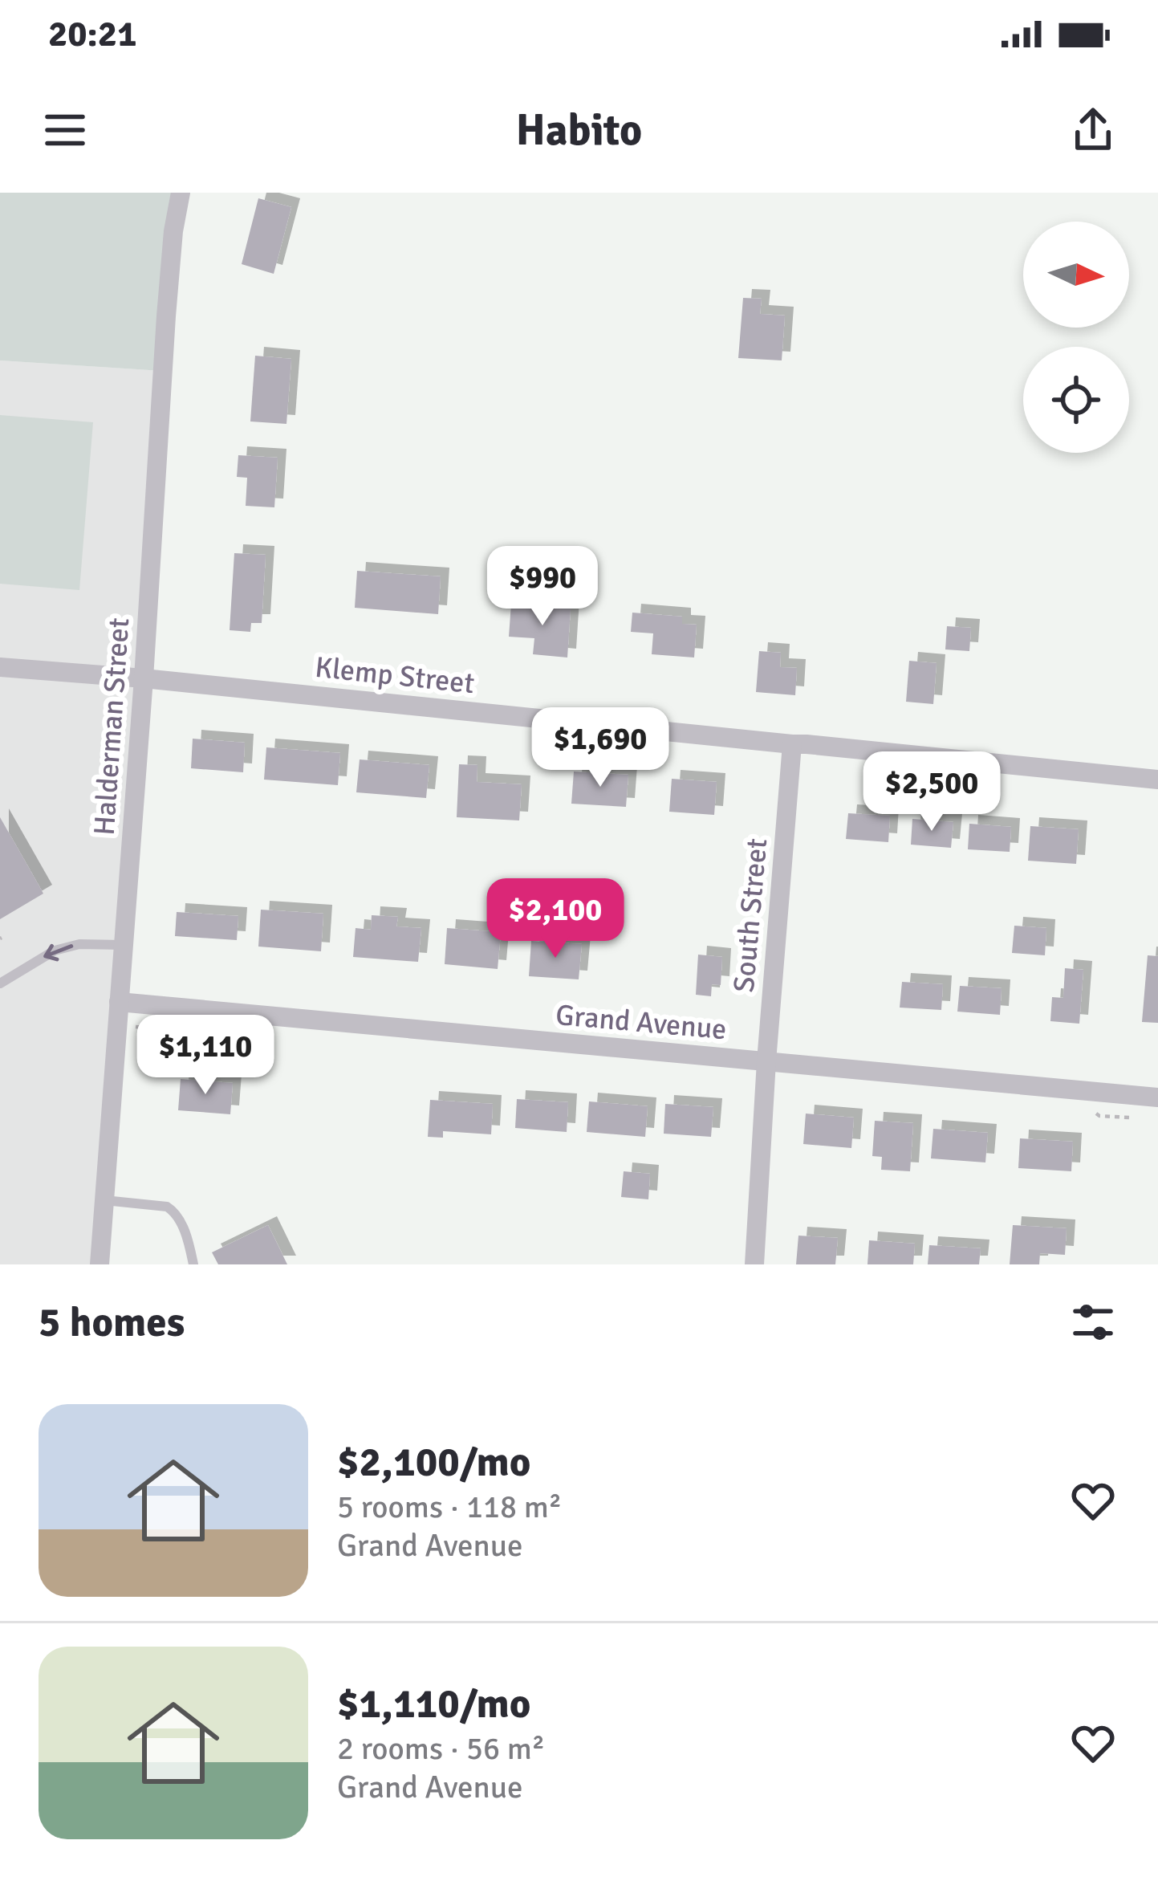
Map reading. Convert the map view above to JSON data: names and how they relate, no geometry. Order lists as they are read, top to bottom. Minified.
{"streets":{"street":["Klemp Street","Halderman Street","South Street","Grand Avenue"]},"crossings":[["Klemp Street","Halderman Street"],["Klemp Street","South Street"],["Halderman Street","Grand Avenue"],["South Street","Grand Avenue"]],"north":"right","page":{"status":"20:21","header":"Habito","price":["$990","$1,690","$2,500","$2,100","$1,110"],"heading":"5 homes","list":[{"name":"$2,100/mo","note":"5 rooms · 118 m² · Grand Avenue"},{"name":"$1,110/mo","note":"2 rooms · 56 m² · Grand Avenue"}]}}
